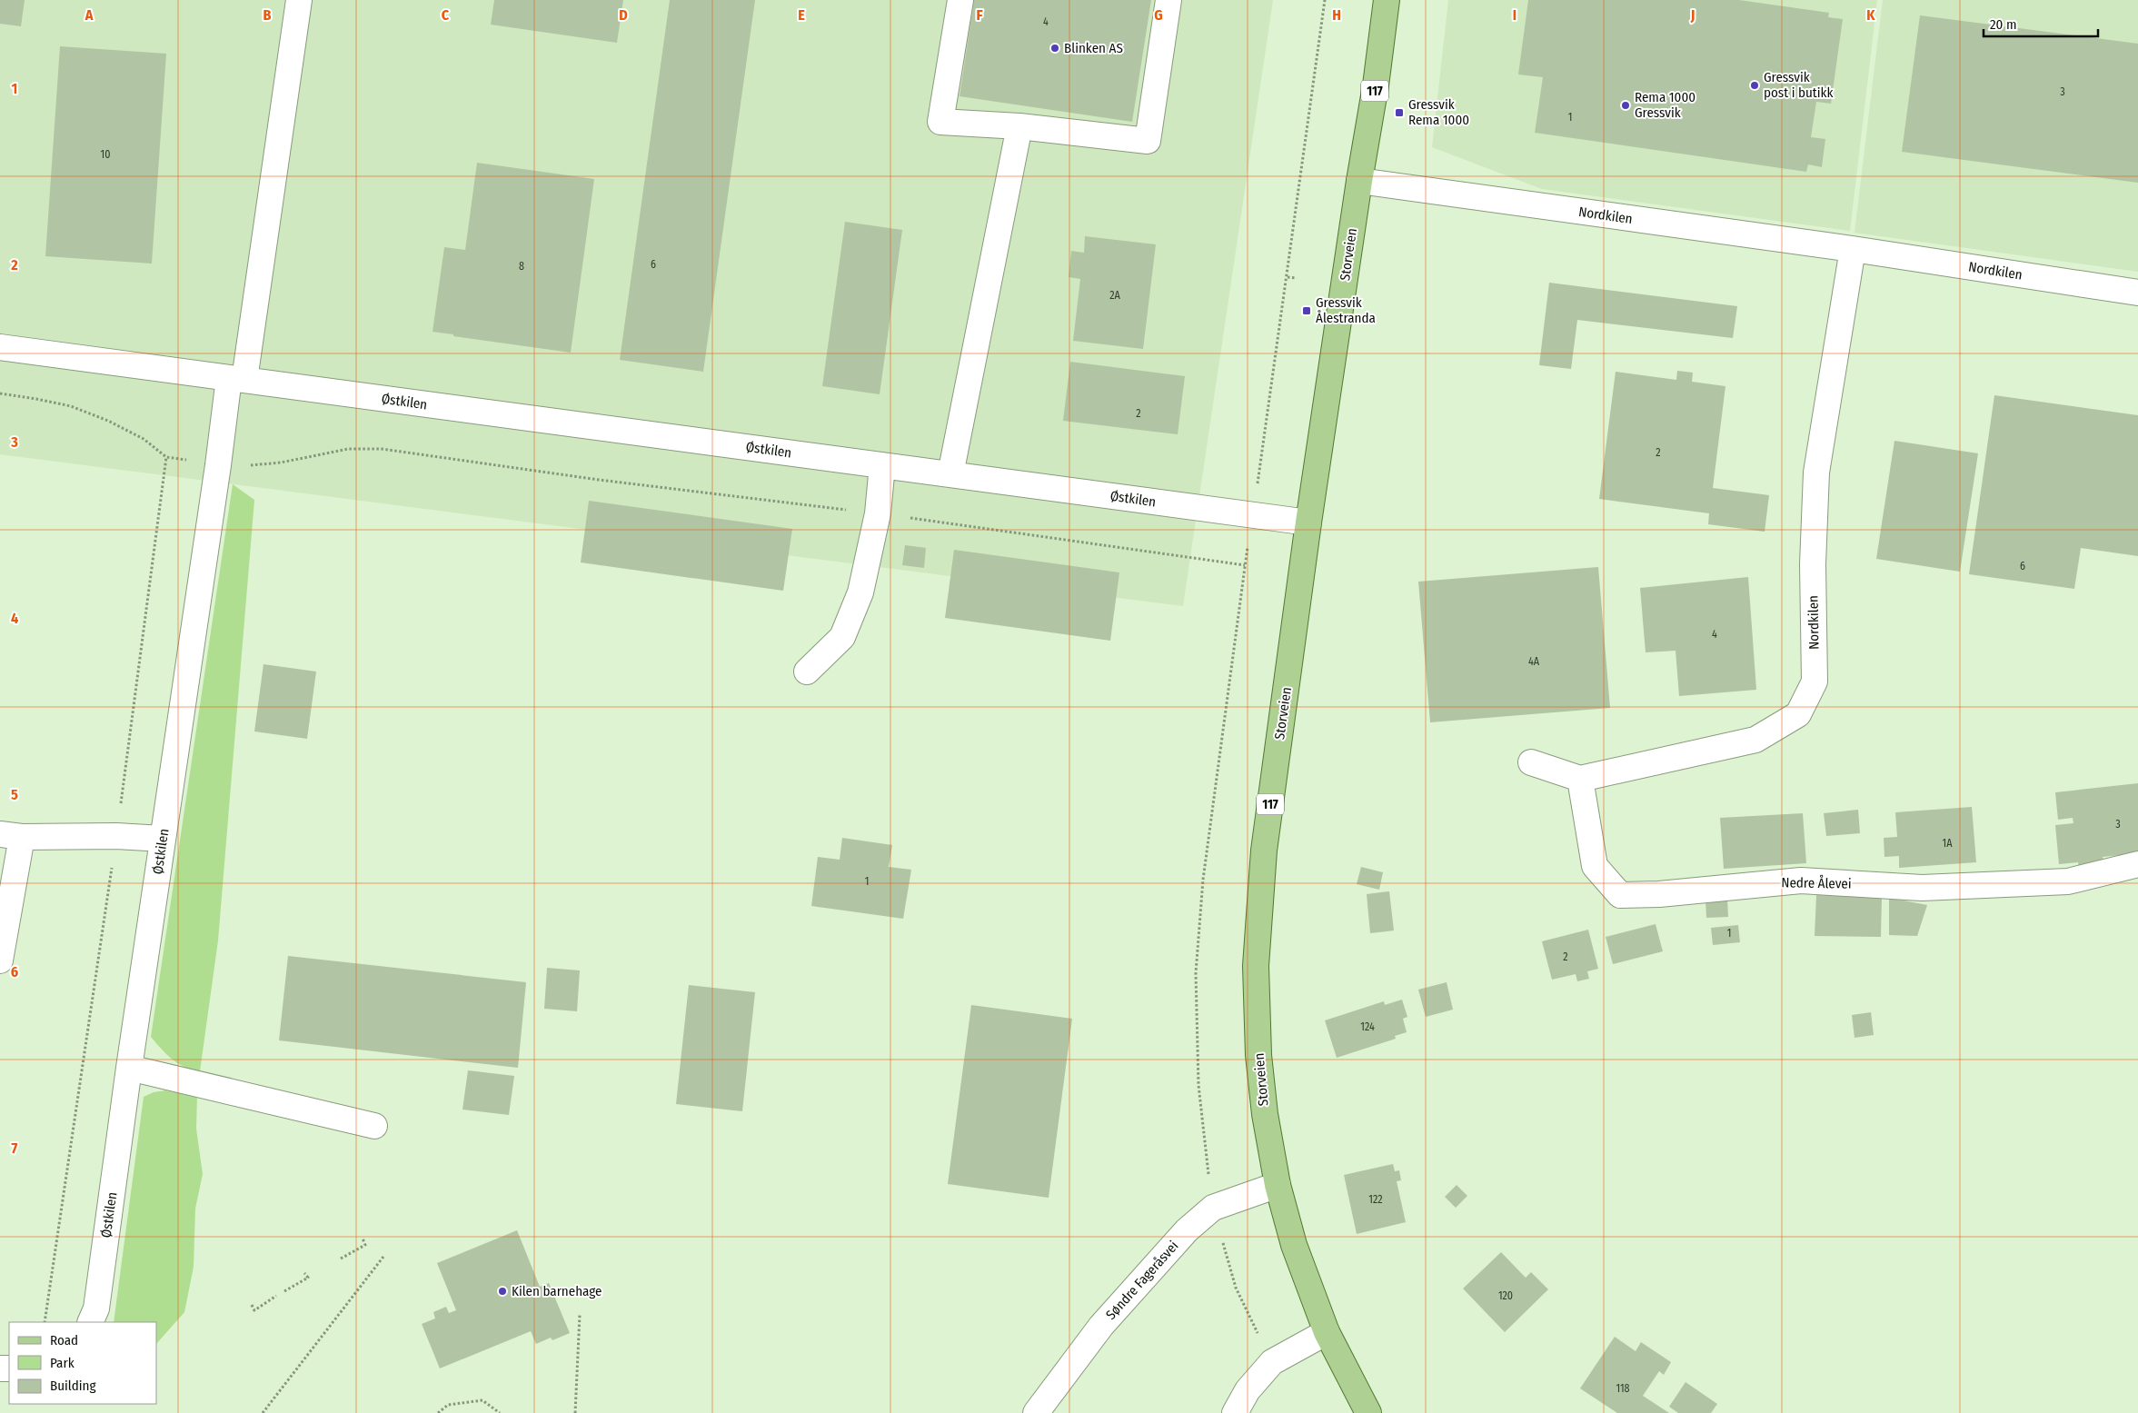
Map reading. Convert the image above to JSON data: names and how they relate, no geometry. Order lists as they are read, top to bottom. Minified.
{"streets":{"main road":["117","Storveien"],"street":["Nordkilen","Østkilen","Nedre Ålevei","Søndre Fageråsvei"]},"crossings":[["Nordkilen","Storveien"],["Nordkilen","Nedre Ålevei"],["Storveien","Østkilen"],["Storveien","Søndre Fageråsvei"]],"places":{"other":["Blinken AS","Gressvik post i butikk","Rema 1000 Gressvik","Kilen barnehage"],"transit":["Gressvik Rema 1000","Gressvik Ålestranda"]},"house_numbers":["4","3","1","10","6","8","2A","2","2","6","4","4A","3","1A","1","1","2","124","122","120","118"],"legend":["Road","Park","Building"],"scale_bar":"20 m","grid":{"columns":["A","B","C","D","E","F","G","H","I","J","K"],"rows":["1","2","3","4","5","6","7"]}}
